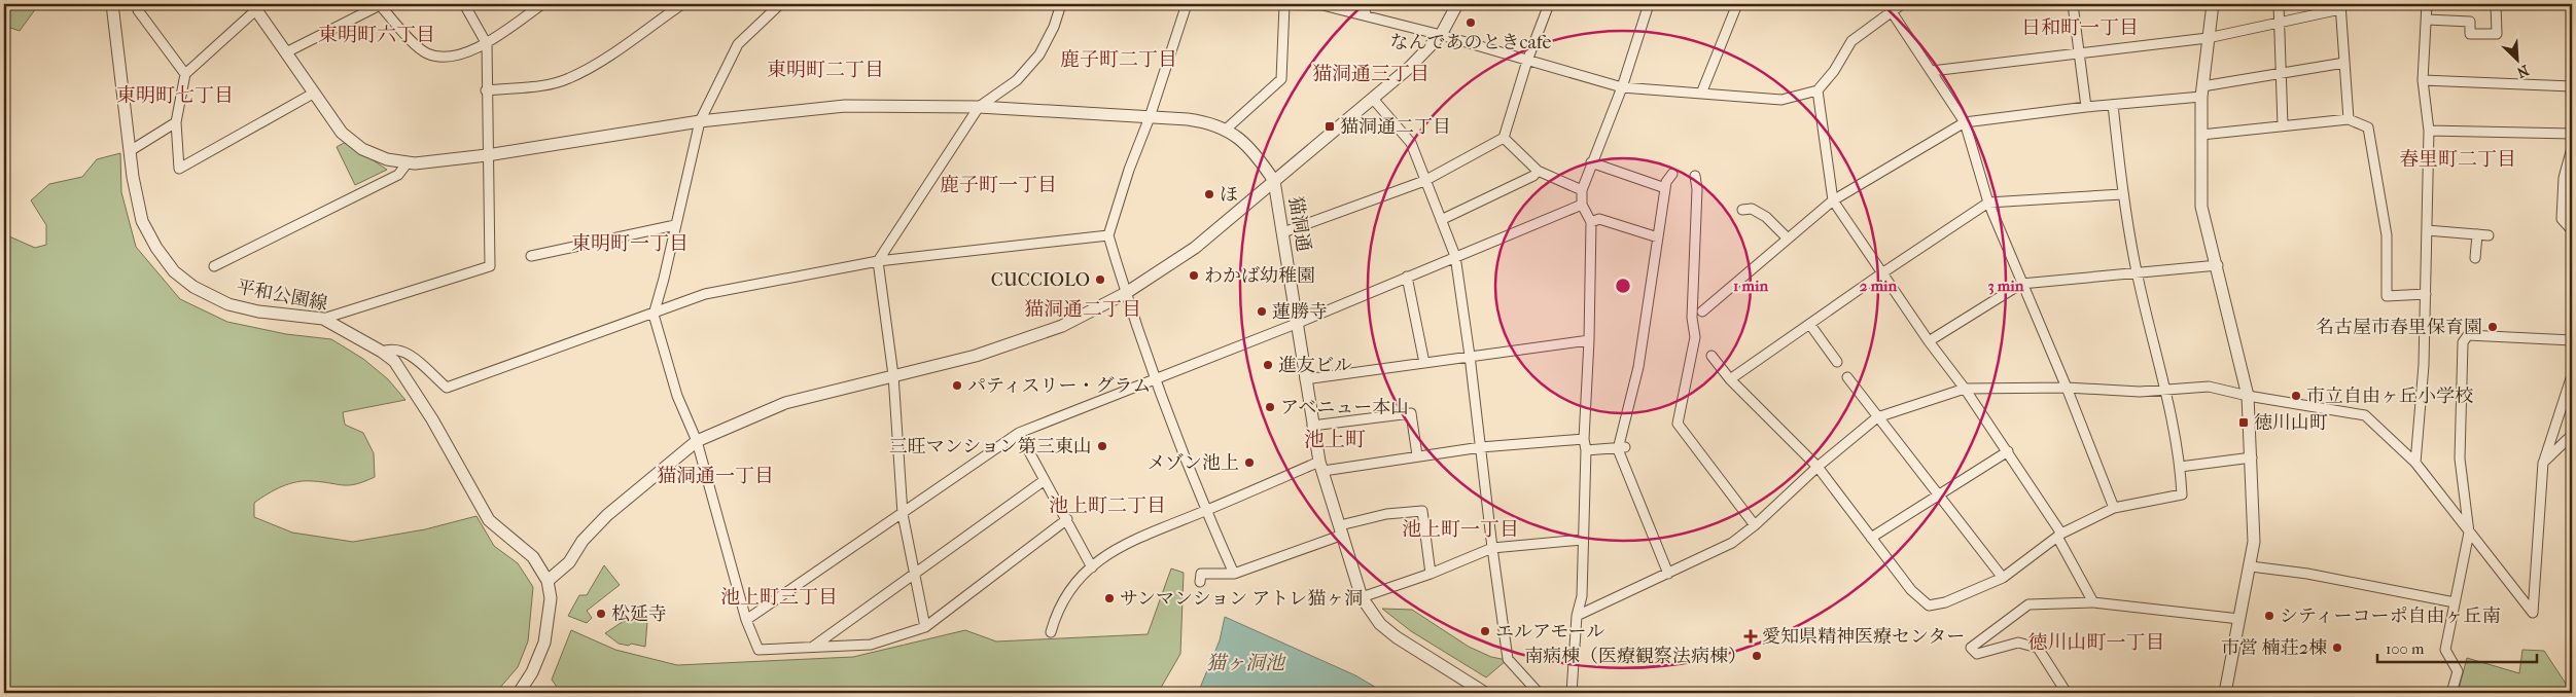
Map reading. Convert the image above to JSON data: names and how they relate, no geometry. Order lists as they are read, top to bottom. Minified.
{"streets":{"street":["猫洞通","平和公園線"]},"districts":["日和町一丁目","東明町六丁目","鹿子町二丁目","東明町二丁目","猫洞通三丁目","東明町七丁目","春里町二丁目","鹿子町一丁目","東明町一丁目","猫洞通二丁目","池上町","猫洞通一丁目","池上町二丁目","池上町一丁目","池上町三丁目","徳川山町一丁目"],"water":["猫ヶ洞池"],"places":{"other":["なんであのときcafe","ほ","わかば幼稚園","CUCCIOLO","蓮勝寺","名古屋市春里保育園","進友ビル","パティスリー・グラム","市立自由ヶ丘小学校","アベニュー本山","三旺マンション第三東山","メゾン池上","サンマンション アトレ猫ヶ洞","松延寺","シティーコーポ自由ヶ丘南","エルアモール","市営 楠荘2棟","南病棟（医療観察法病棟）"],"transit":["猫洞通二丁目","徳川山町"],"health":["愛知県精神医療センター"]},"scale_bar":"100 m","north":"bottom right","rings":["1 min","2 min","3 min"]}
